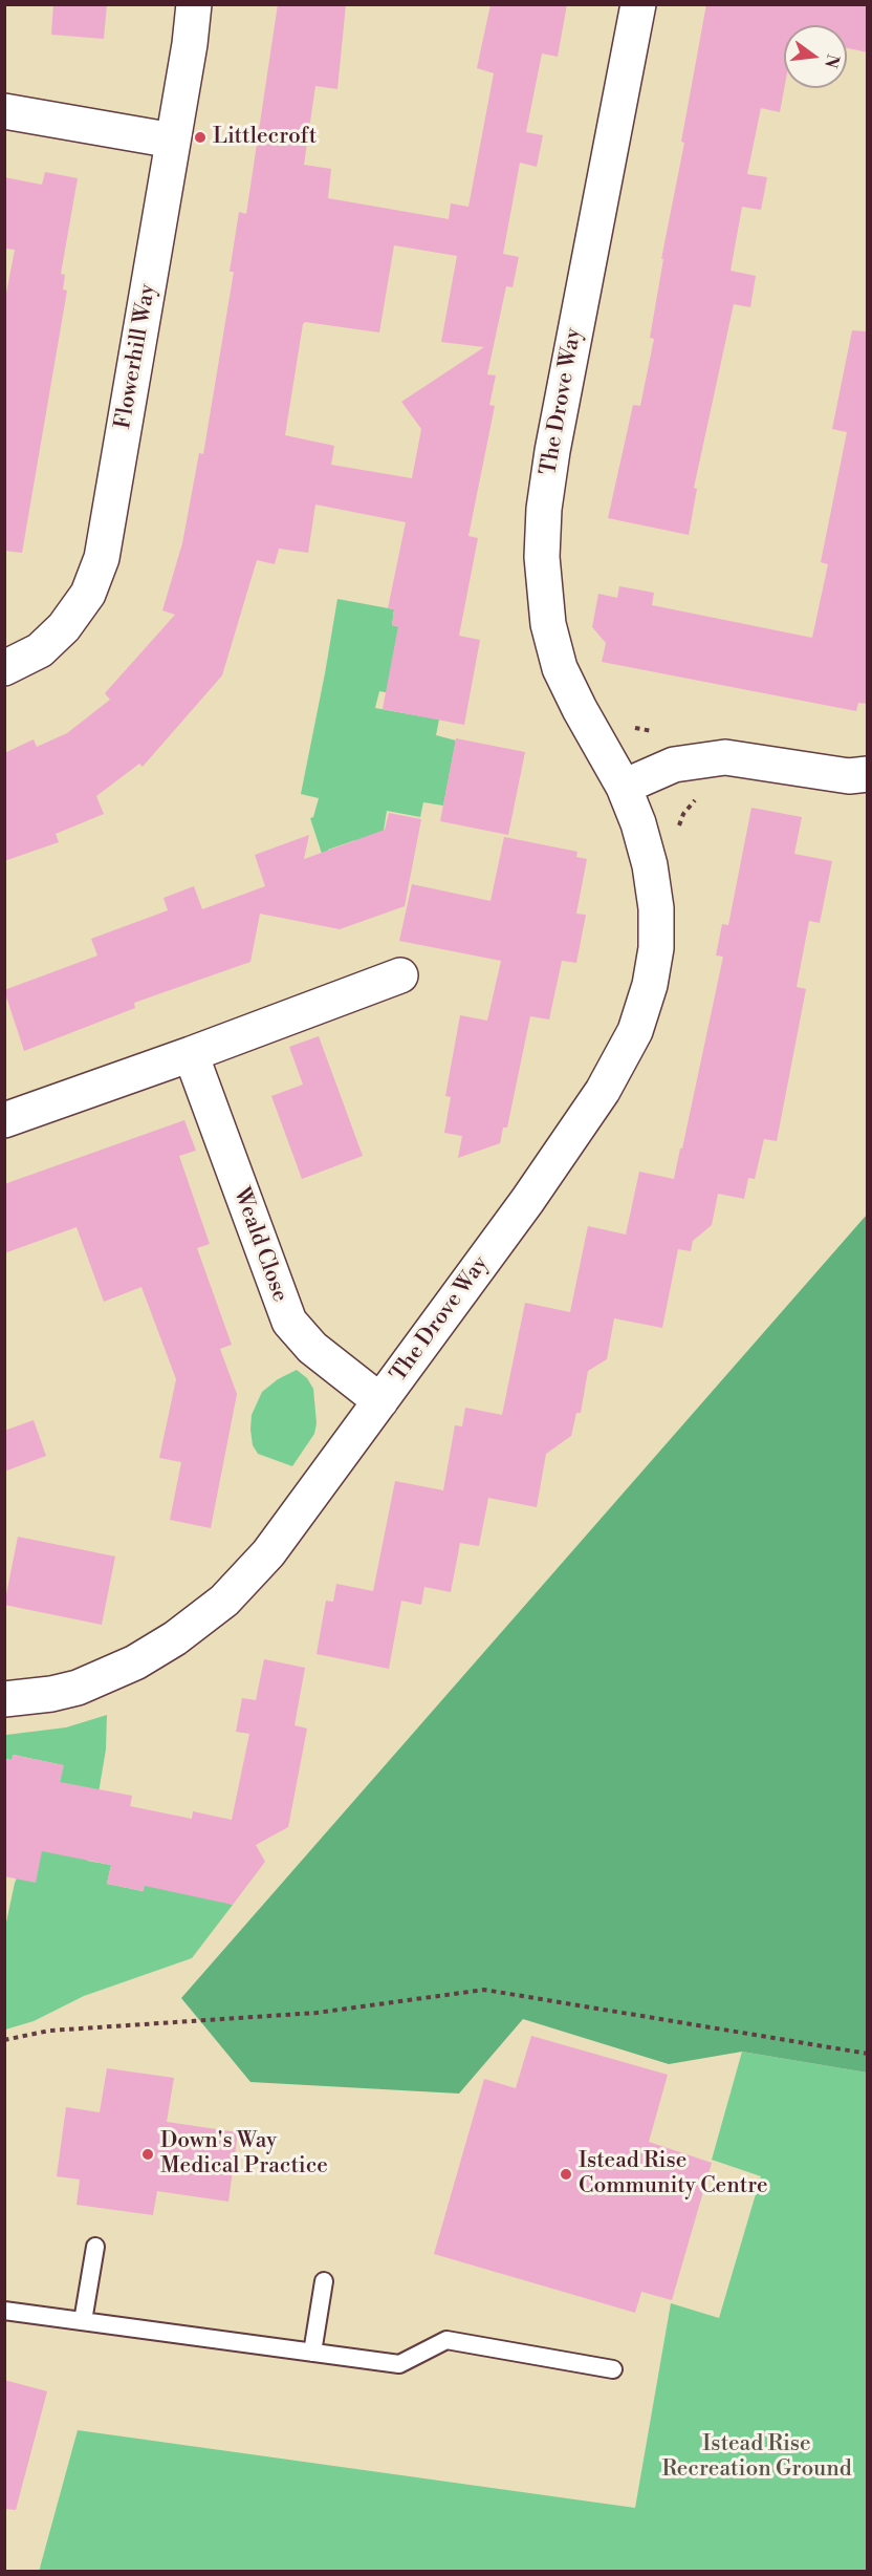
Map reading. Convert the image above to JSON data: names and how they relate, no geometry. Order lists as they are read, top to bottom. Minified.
{"streets":{"street":["Flowerhill Way","The Drove Way","Weald Close"]},"crossings":[["The Drove Way","Weald Close"]],"parks":["Istead Rise Recreation Ground"],"places":["Littlecroft","Down's Way Medical Practice","Istead Rise Community Centre"],"north":"right"}
